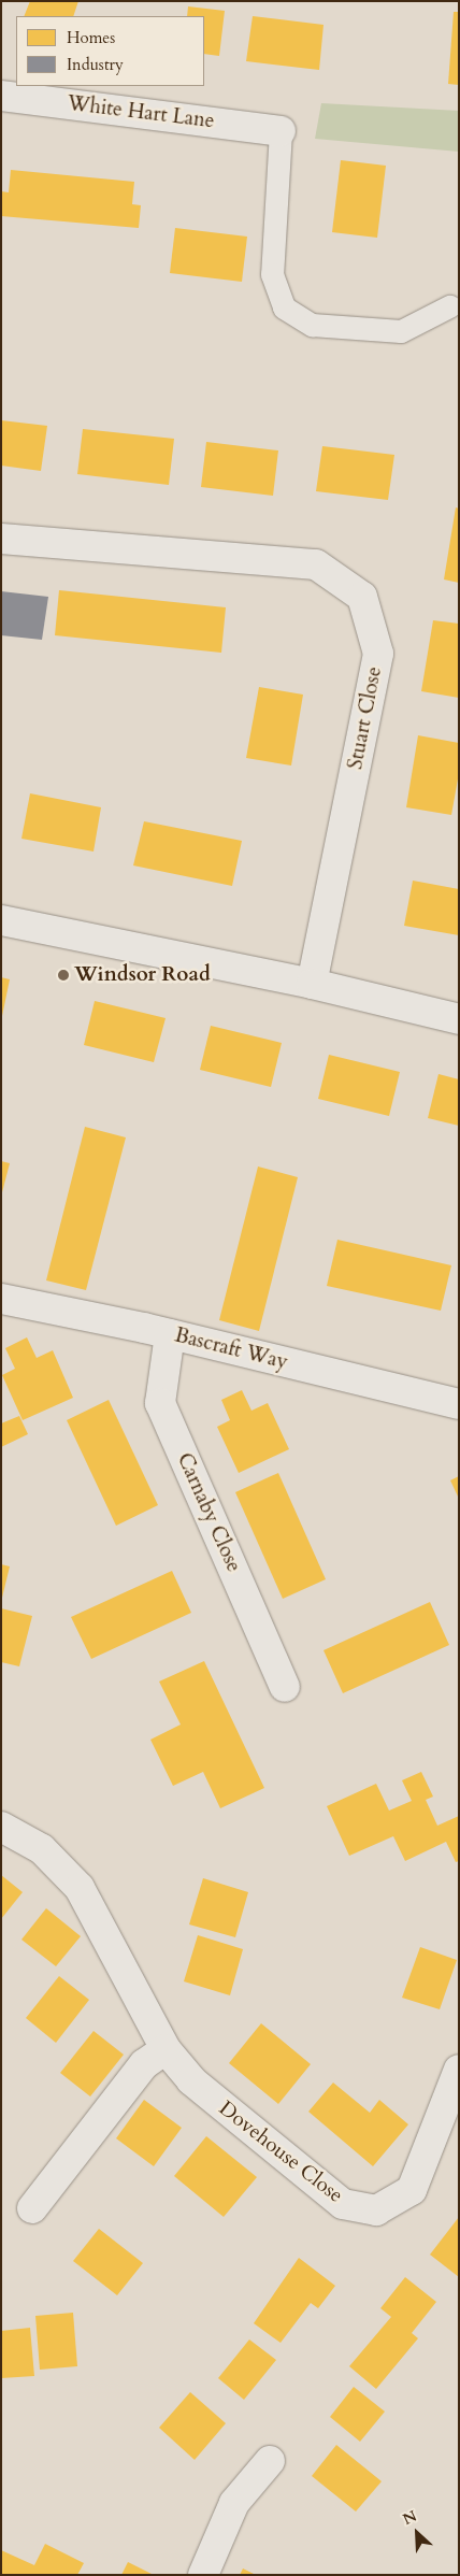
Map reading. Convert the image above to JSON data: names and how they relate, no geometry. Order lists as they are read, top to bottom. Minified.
{"streets":{"street":["White Hart Lane","Stuart Close","Bascraft Way","Carnaby Close","Dovehouse Close"]},"crossings":[["Bascraft Way","Carnaby Close"]],"places":["Windsor Road"],"legend":["Homes","Industry"],"north":"top left"}
